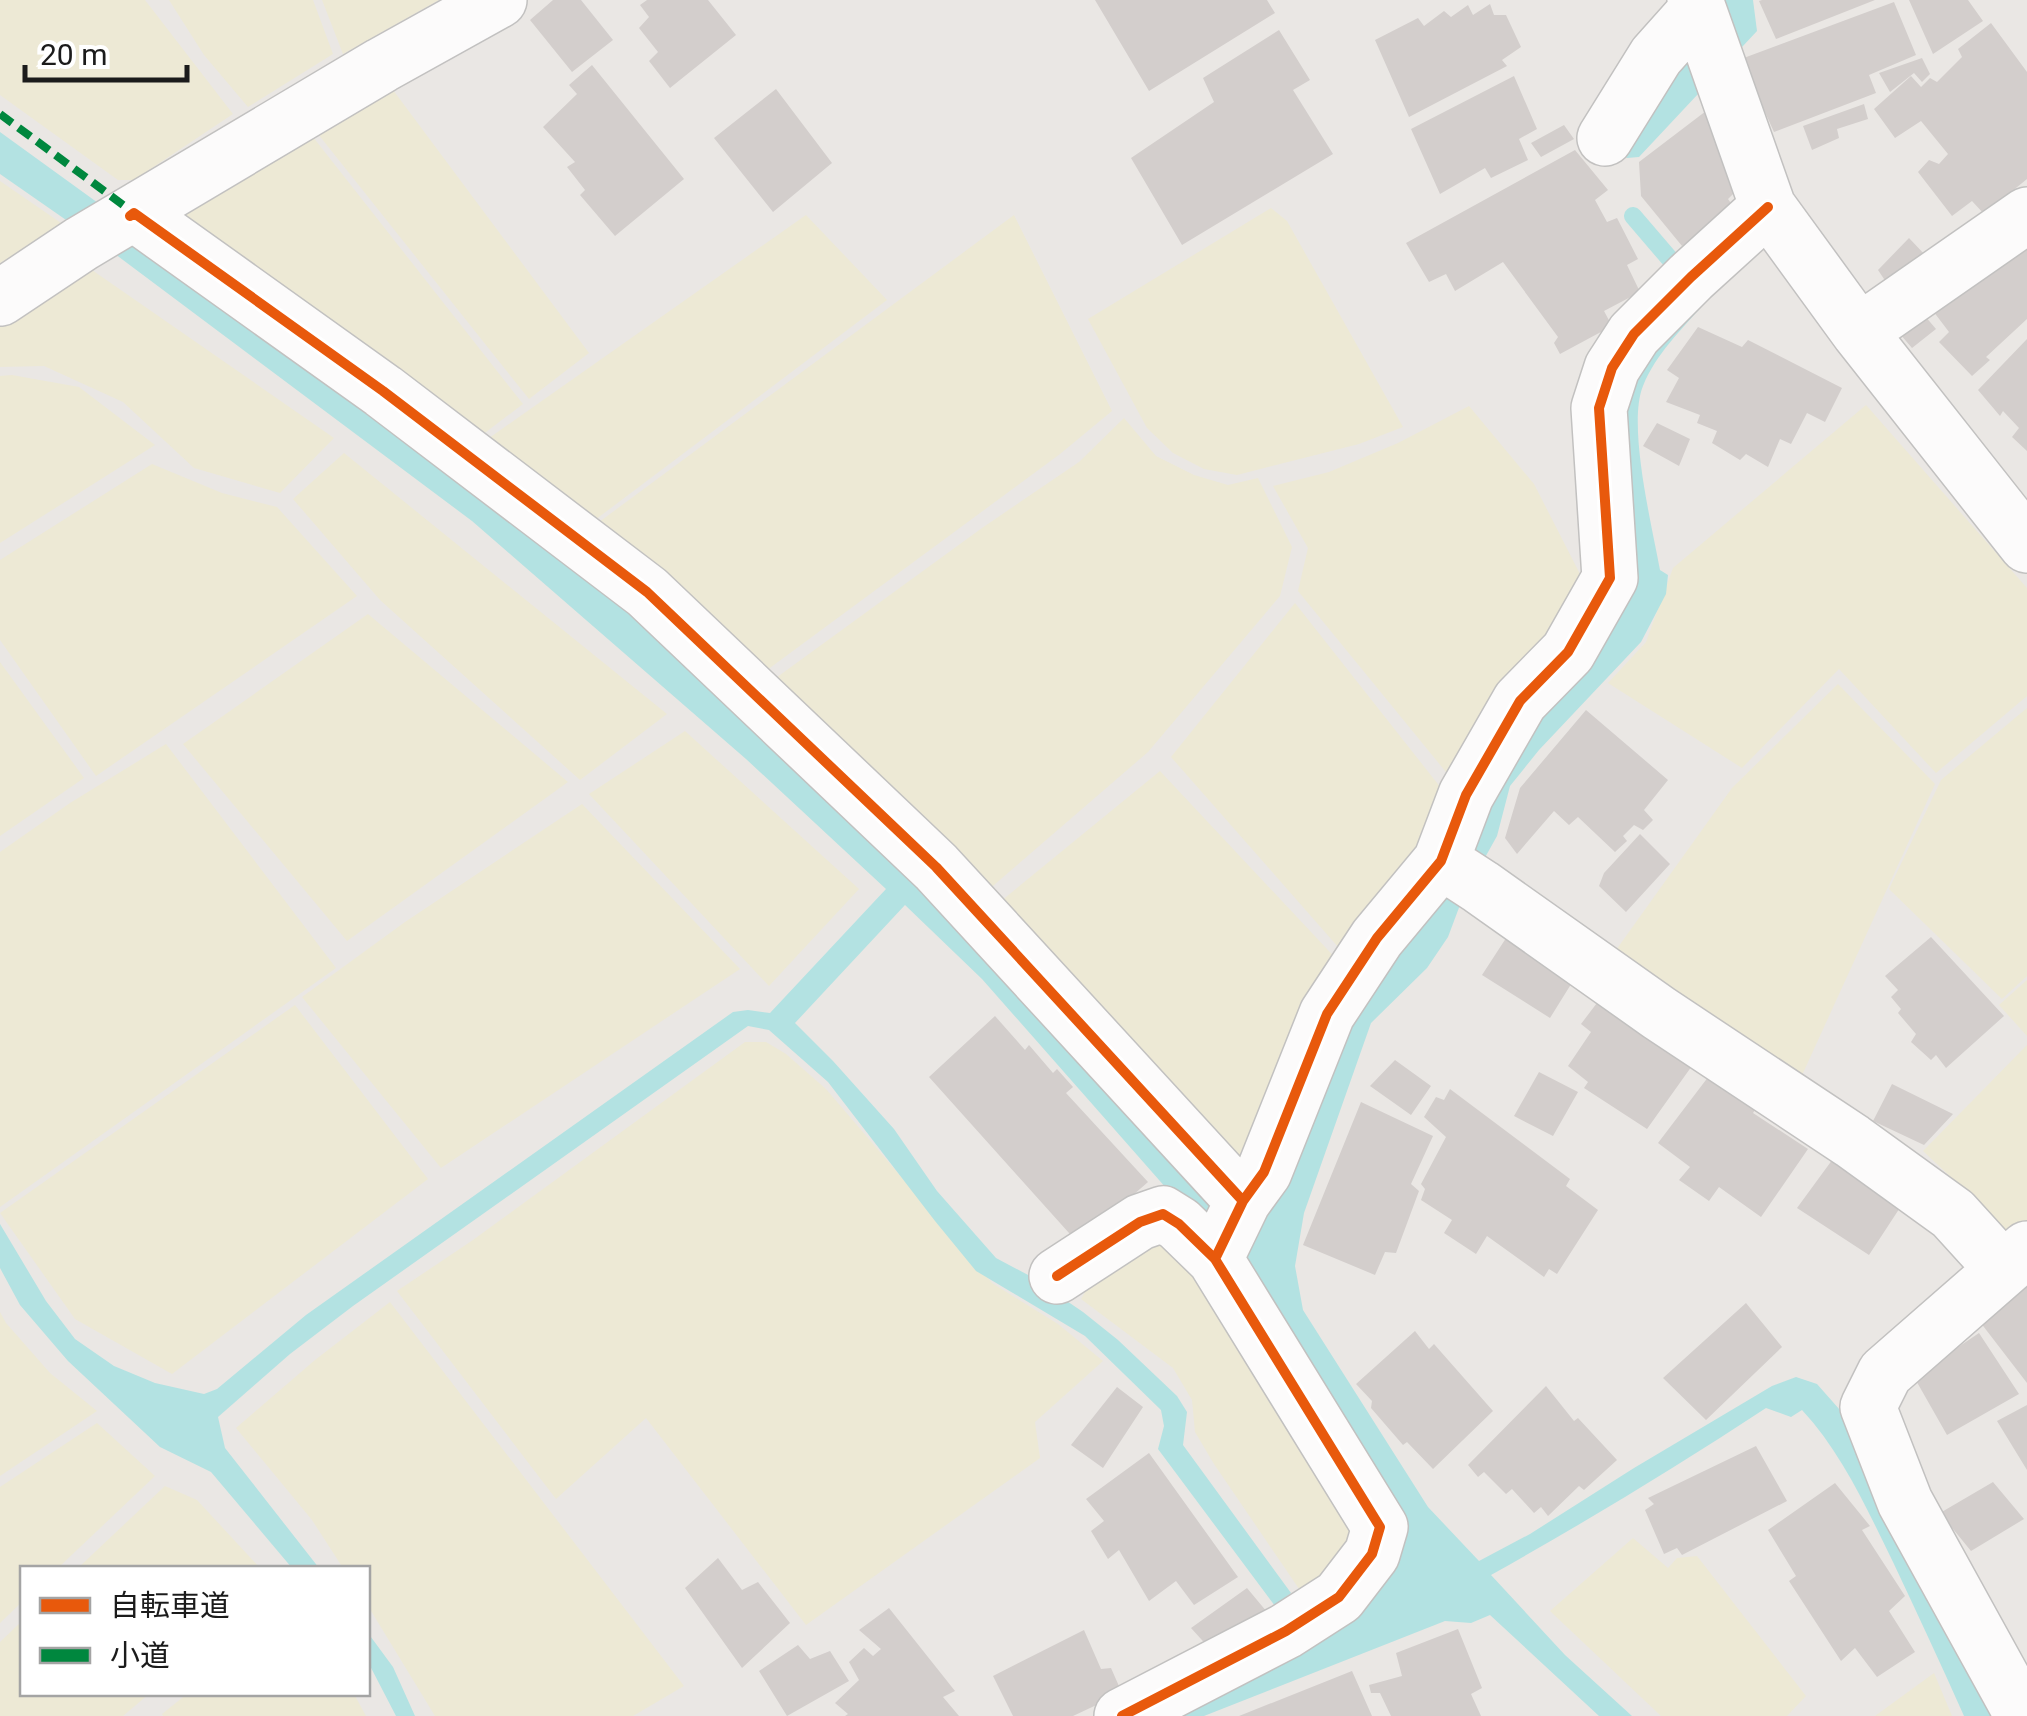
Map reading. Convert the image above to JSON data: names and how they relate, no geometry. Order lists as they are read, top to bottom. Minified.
{"legend":["自転車道","小道"],"scale_bar":"20 m"}
